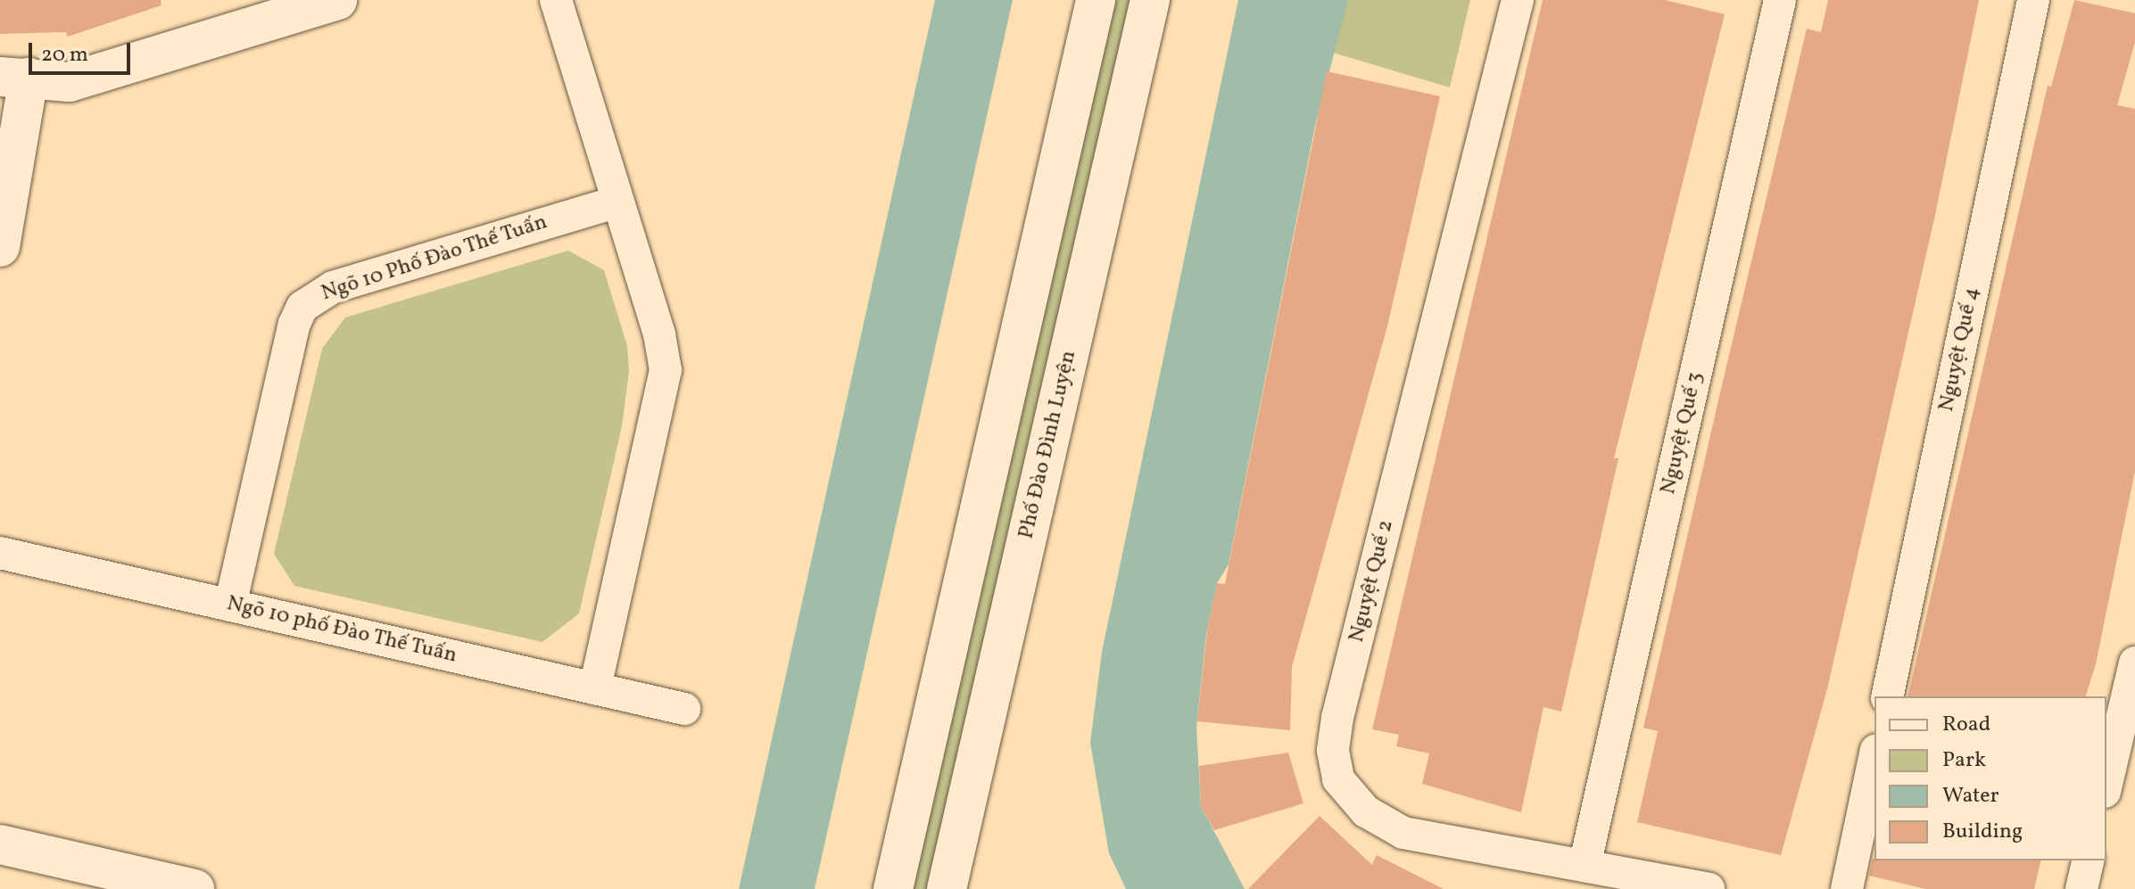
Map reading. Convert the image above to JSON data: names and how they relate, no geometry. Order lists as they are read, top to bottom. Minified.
{"streets":{"main road":["Phố Đào Đình Luyện"],"street":["Ngõ 10 Phố Đào Thế Tuấn","Nguyệt Quế 4","Nguyệt Quế 3","Nguyệt Quế 2","Ngõ 10 phố Đào Thế Tuấn"]},"crossings":[["Ngõ 10 Phố Đào Thế Tuấn","Ngõ 10 phố Đào Thế Tuấn"],["Nguyệt Quế 3","Nguyệt Quế 2"]],"legend":["Road","Park","Water","Building"],"scale_bar":"20 m"}
